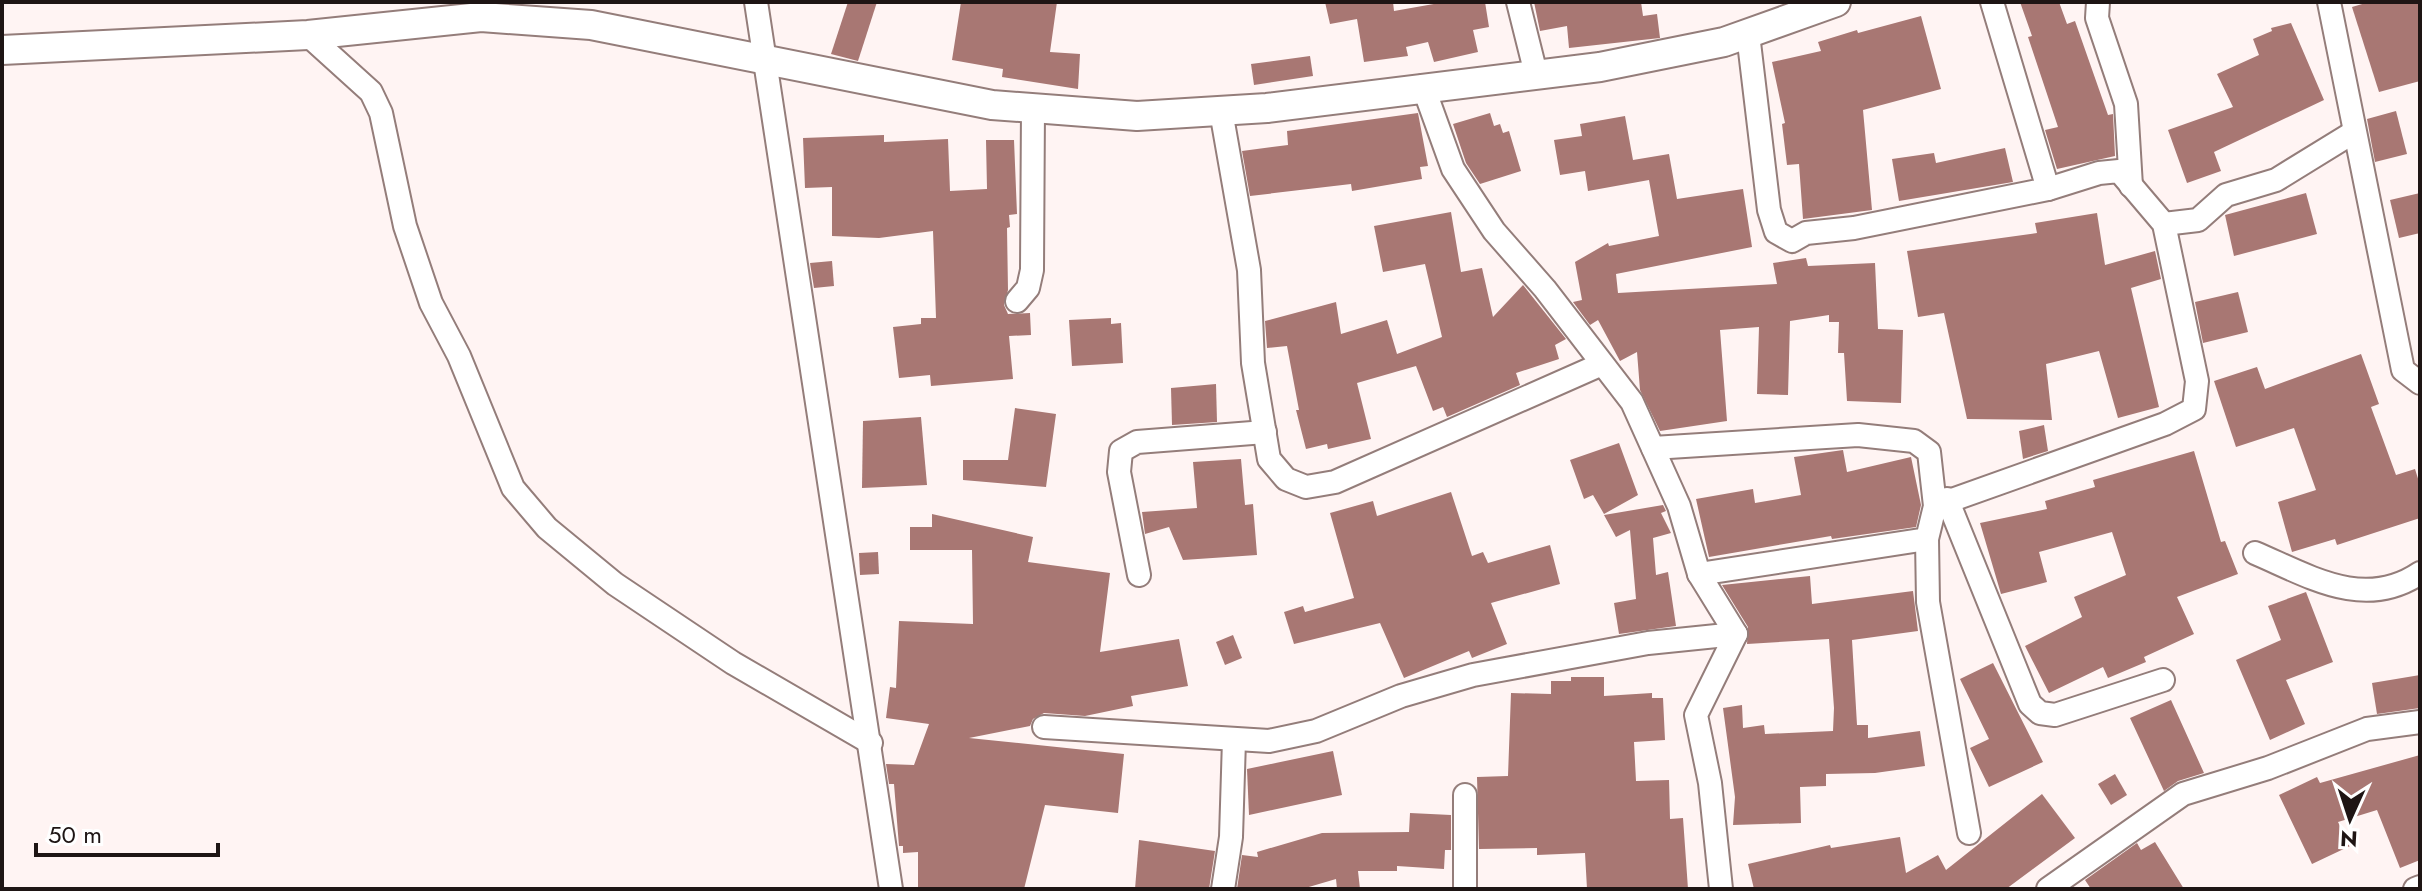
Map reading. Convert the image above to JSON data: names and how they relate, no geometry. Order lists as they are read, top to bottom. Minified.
{"scale_bar":"50 m","north":"bottom"}
